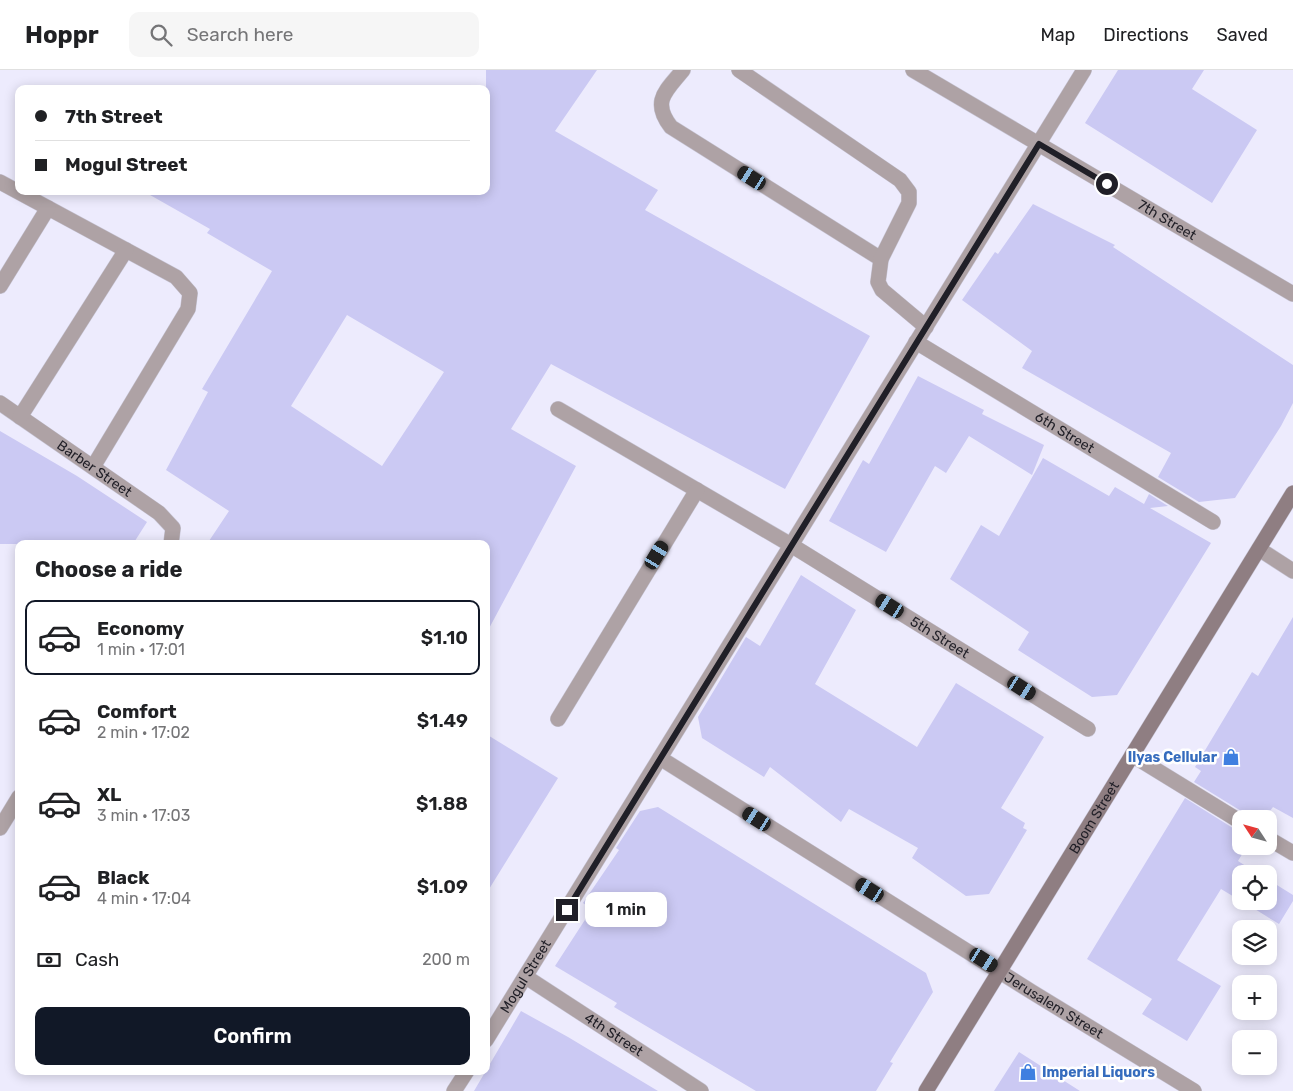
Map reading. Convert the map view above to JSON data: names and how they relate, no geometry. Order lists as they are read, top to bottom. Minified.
{"streets":{"main road":["Boom Street"],"street":["7th Street","6th Street","Barber Street","5th Street","Mogul Street","Jerusalem Street","4th Street"]},"crossings":[["7th Street","Mogul Street"],["6th Street","Mogul Street"],["5th Street","Mogul Street"],["Boom Street","Jerusalem Street"],["Mogul Street","Jerusalem Street"],["Mogul Street","4th Street"]],"places":{"shop":["Ilyas Cellular","Imperial Liquors"]},"north":"top left","page":{"header":"Hoppr","search":"Search here","nav":["Map","Directions","Saved"],"banner":["7th Street","Mogul Street"],"heading":"Choose a ride","list":[{"name":"Economy","note":"1 min · 17:01","value":"$1.10"},{"name":"Comfort","note":"2 min · 17:02","value":"$1.49"},{"name":"XL","note":"3 min · 17:03","value":"$1.88"},{"name":"Black","note":"4 min · 17:04","value":"$1.09"}],"map_buttons":["+","−"],"bubble":"1 min","pay":["Cash","200 m"],"buttons":"Confirm"}}
